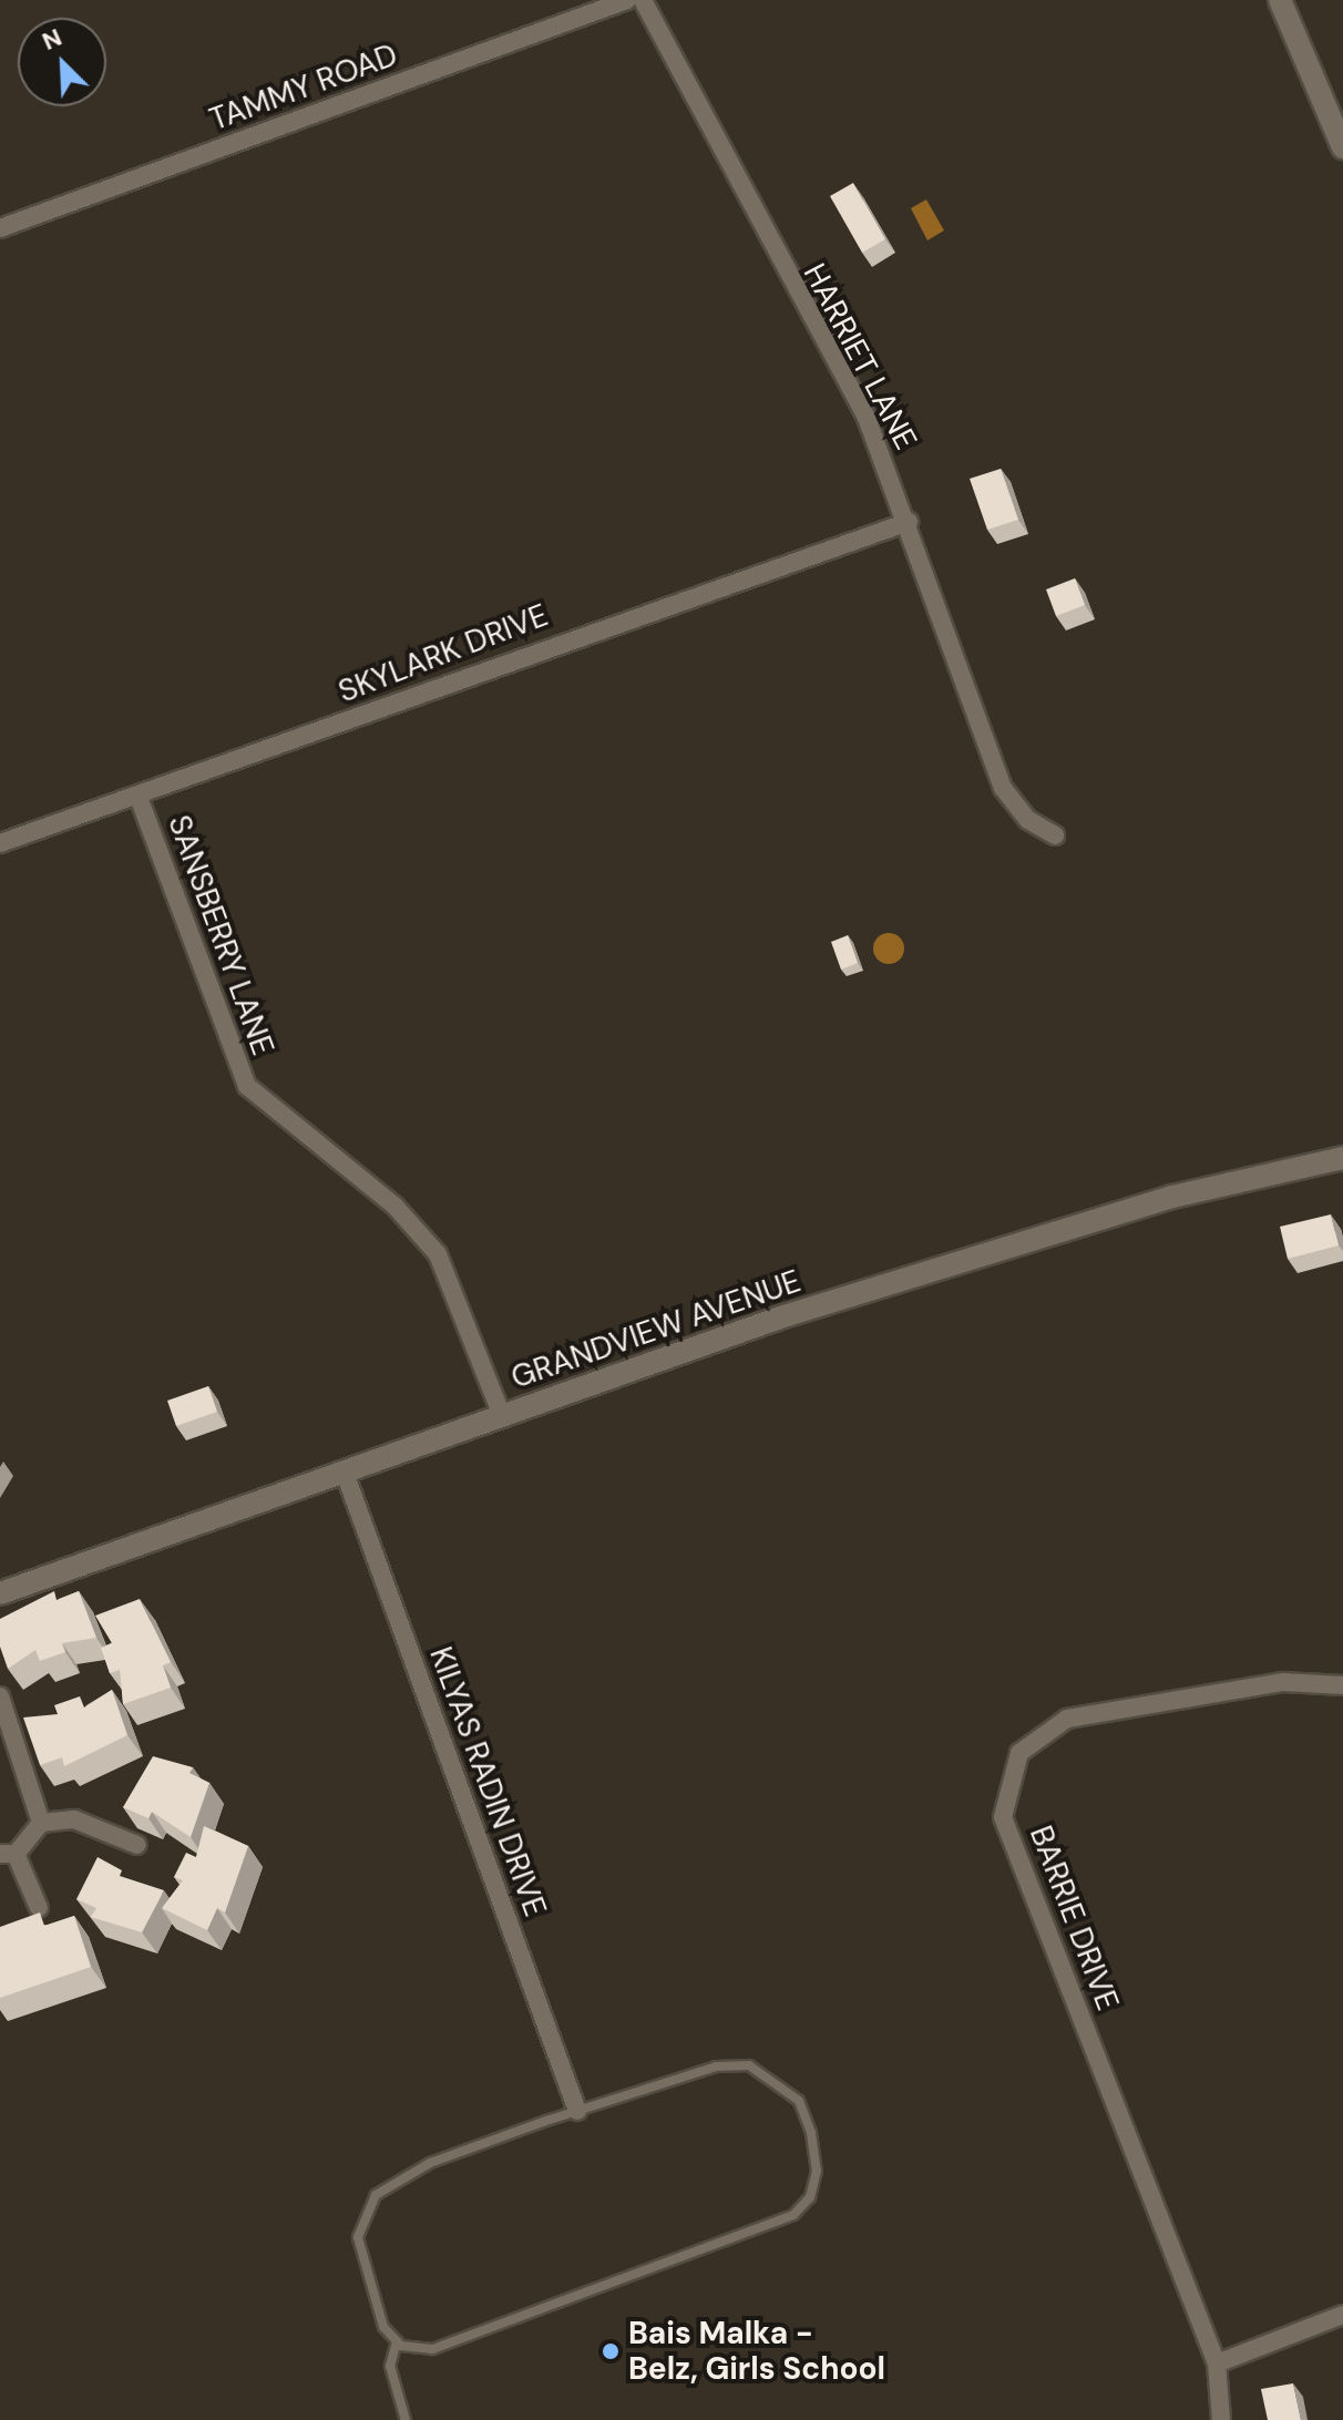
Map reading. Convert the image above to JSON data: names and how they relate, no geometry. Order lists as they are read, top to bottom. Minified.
{"streets":{"street":["TAMMY ROAD","HARRIET LANE","SKYLARK DRIVE","SANSBERRY LANE","GRANDVIEW AVENUE","KILYAS RADIN DRIVE","BARRIE DRIVE"]},"crossings":[["HARRIET LANE","SKYLARK DRIVE"],["SKYLARK DRIVE","SANSBERRY LANE"],["SANSBERRY LANE","GRANDVIEW AVENUE"],["GRANDVIEW AVENUE","KILYAS RADIN DRIVE"]],"places":["Bais Malka - Belz, Girls School"],"north":"top left"}
